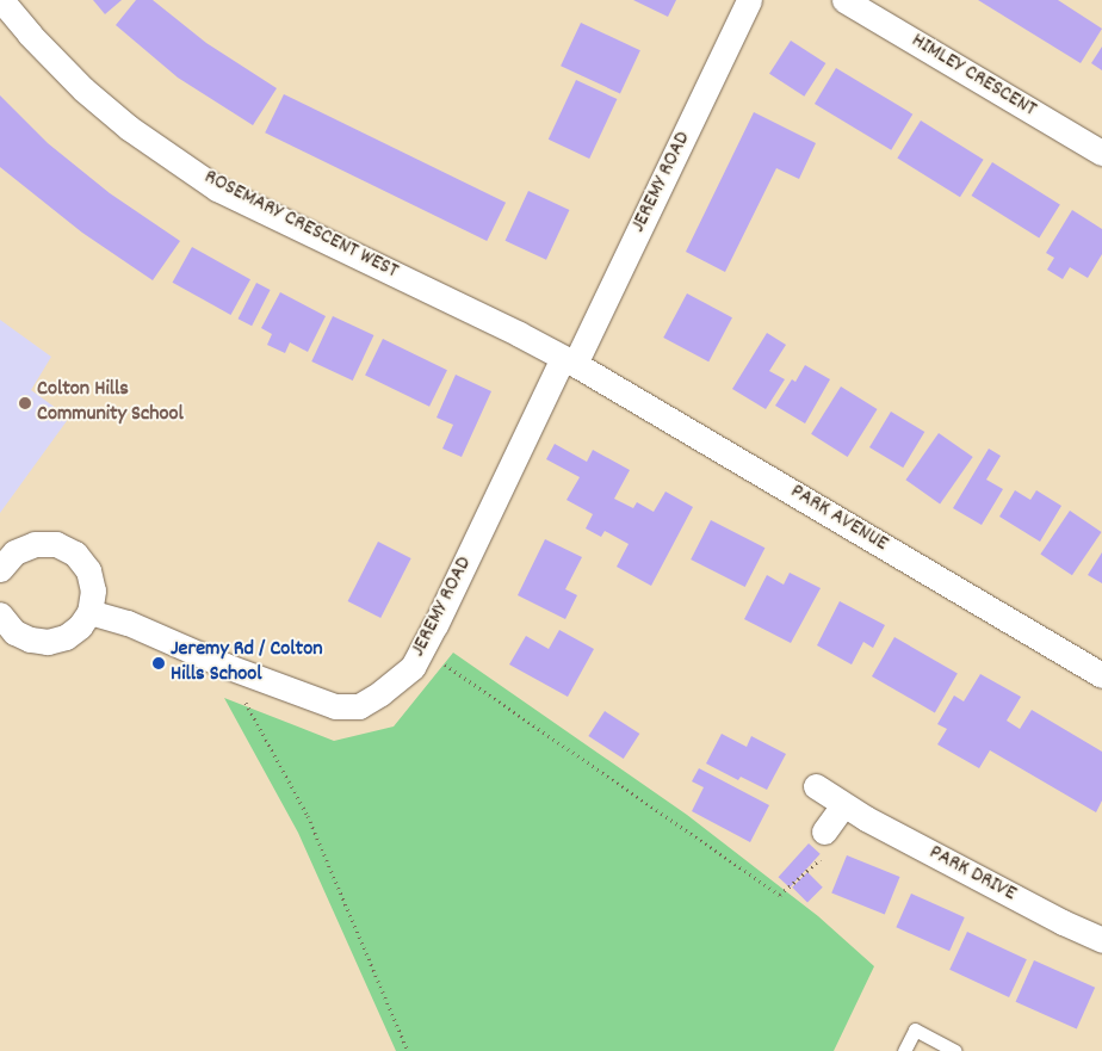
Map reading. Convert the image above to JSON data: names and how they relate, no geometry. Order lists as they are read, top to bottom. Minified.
{"streets":{"street":["HIMLEY CRESCENT","JEREMY ROAD","ROSEMARY CRESCENT WEST","PARK AVENUE","PARK DRIVE"]},"crossings":[["JEREMY ROAD","ROSEMARY CRESCENT WEST"],["JEREMY ROAD","PARK AVENUE"],["ROSEMARY CRESCENT WEST","PARK AVENUE"]],"places":["Colton Hills Community School","Jeremy Rd / Colton Hills School"]}
